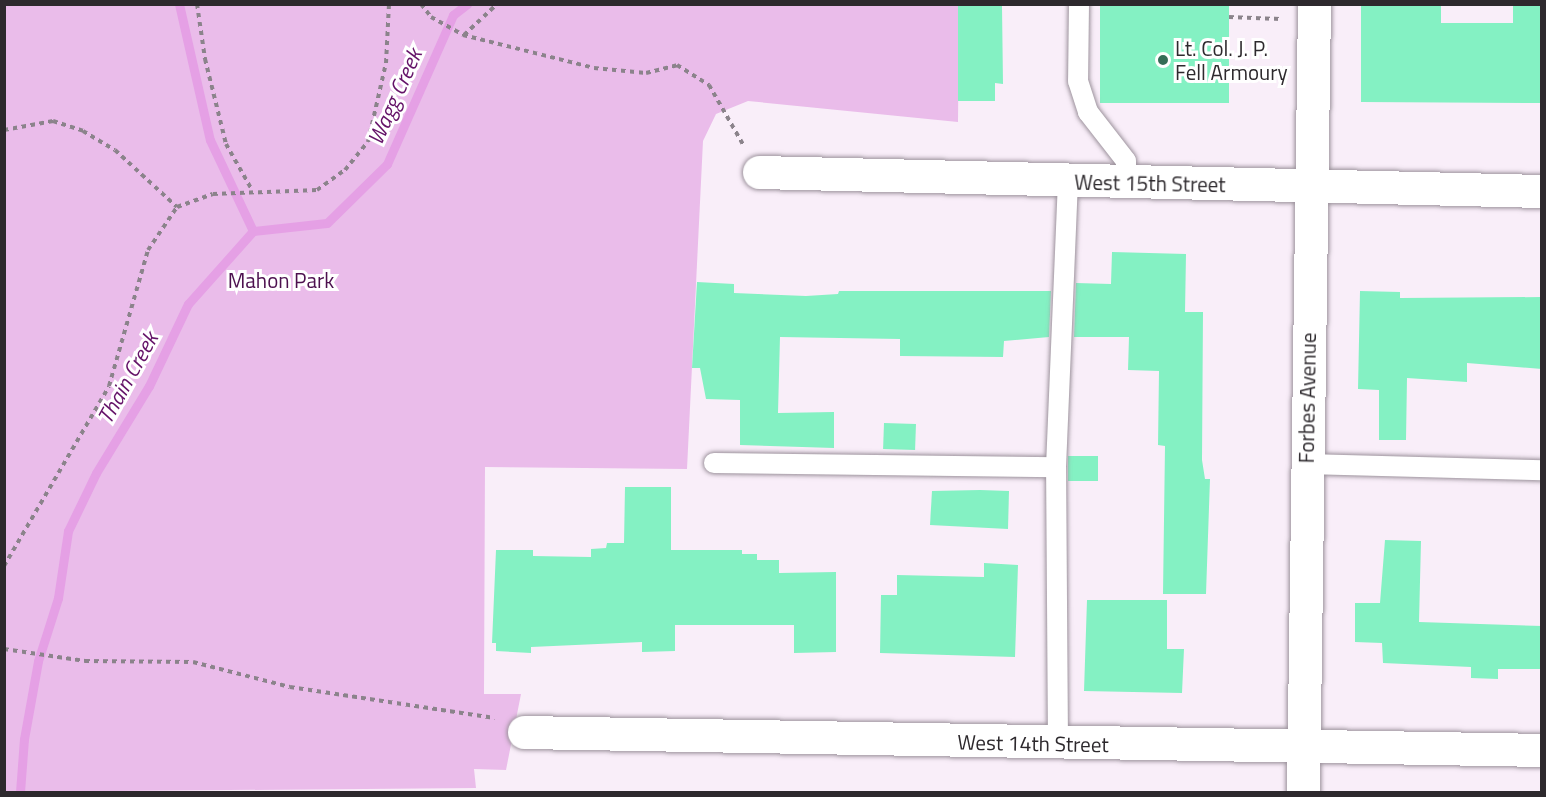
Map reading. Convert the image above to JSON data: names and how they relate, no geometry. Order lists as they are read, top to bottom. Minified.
{"streets":{"street":["West 15th Street","Forbes Avenue","West 14th Street"]},"crossings":[["West 15th Street","Forbes Avenue"],["Forbes Avenue","West 14th Street"]],"water":["Wagg Creek","Thain Creek"],"parks":["Mahon Park"],"places":["Lt. Col. J. P. Fell Armoury"]}
